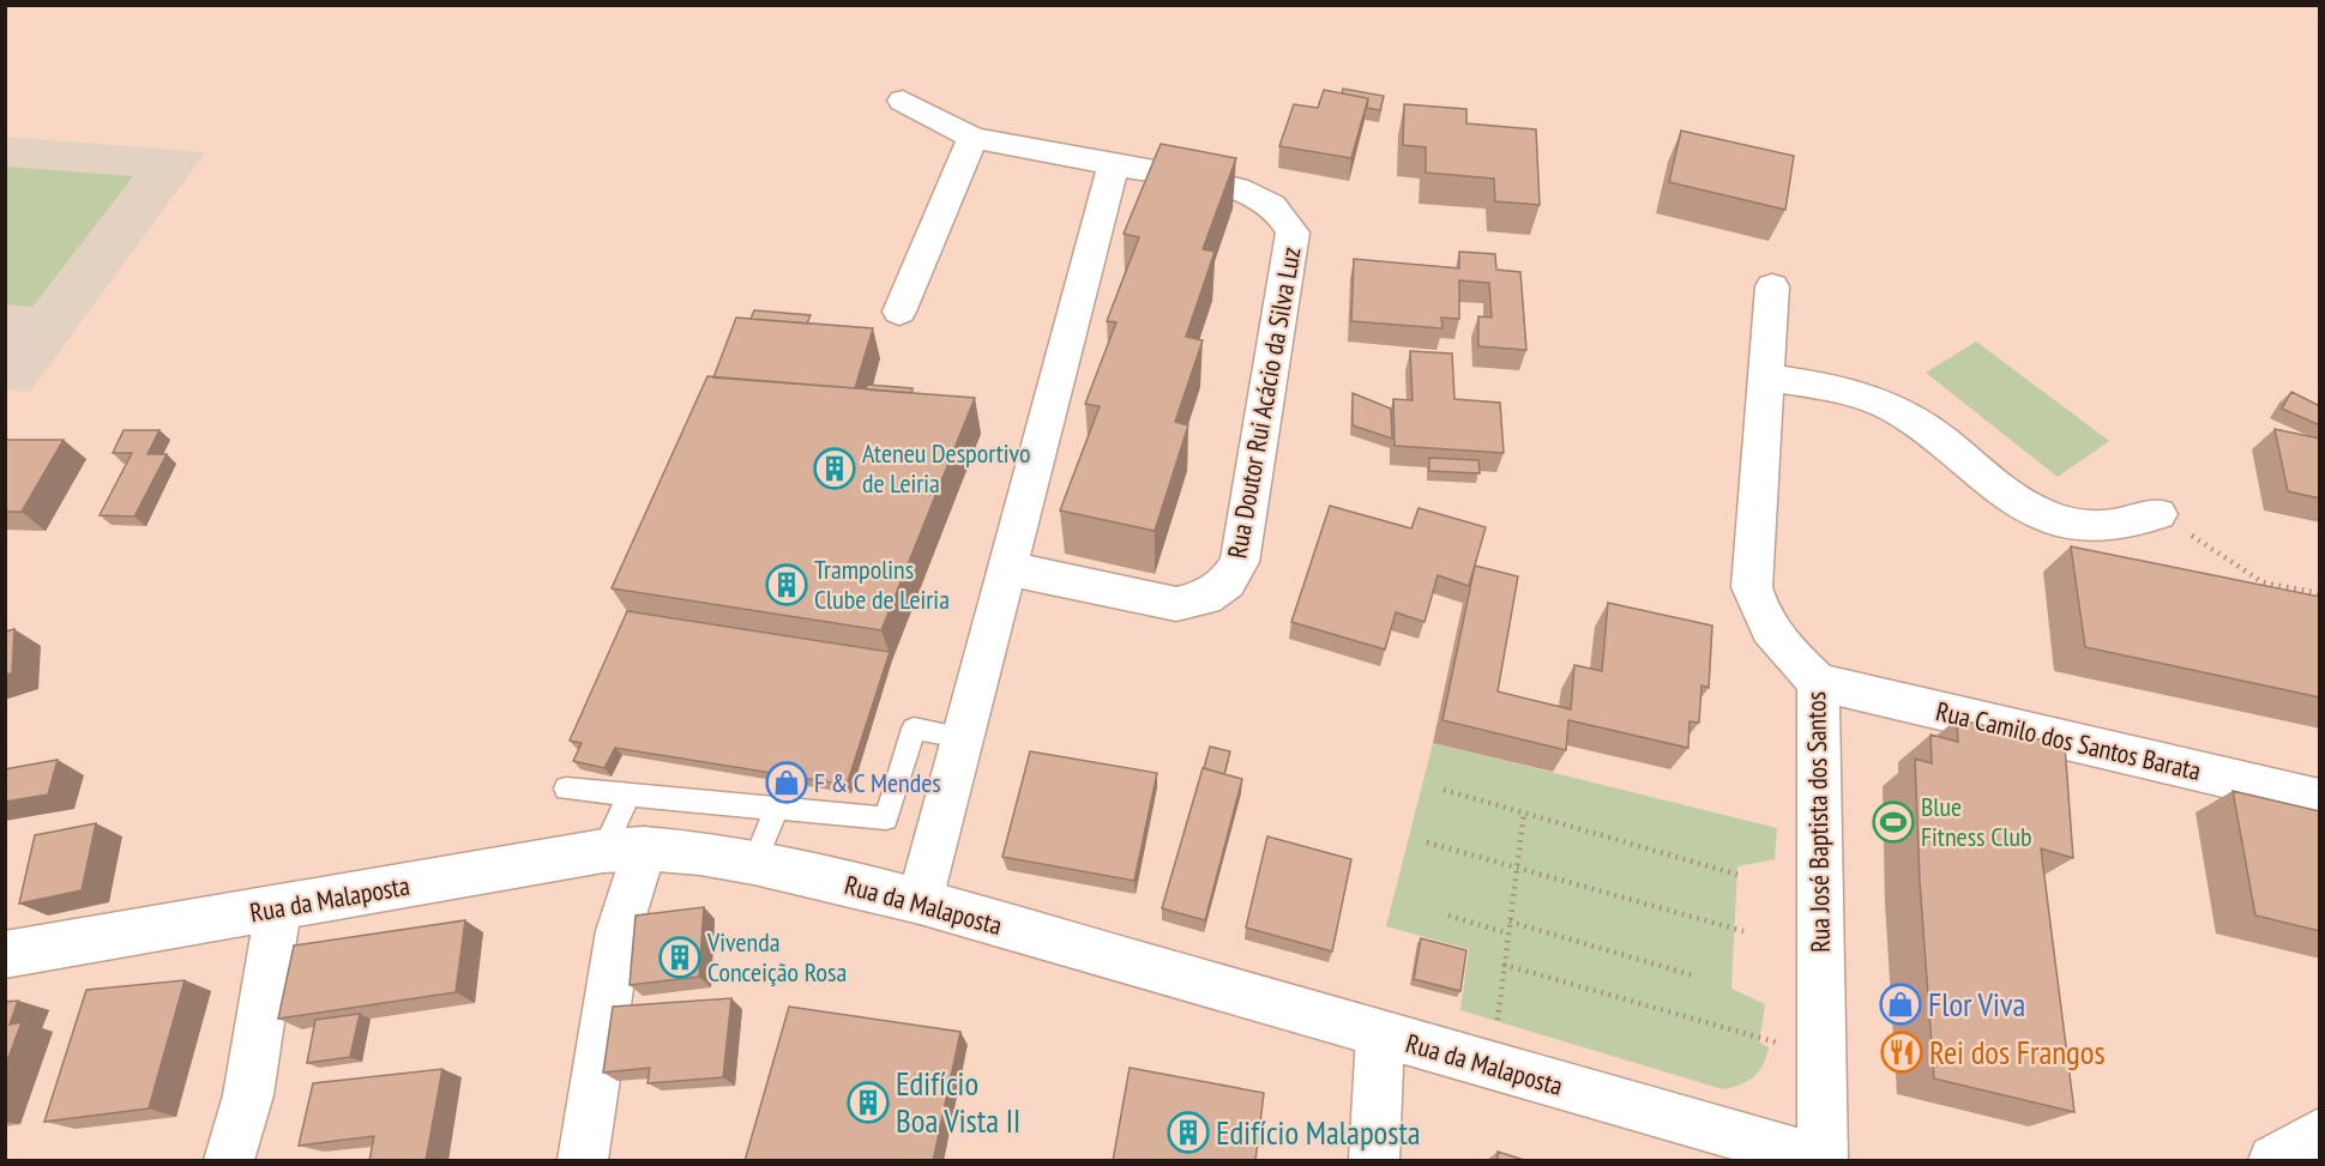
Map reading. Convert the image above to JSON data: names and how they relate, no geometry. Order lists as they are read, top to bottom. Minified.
{"streets":{"street":["Rua Doutor Rui Acácio da Silva Luz","Rua Camilo dos Santos Barata","Rua José Baptista dos Santos","Rua da Malaposta"]},"crossings":[["Rua Camilo dos Santos Barata","Rua José Baptista dos Santos"],["Rua José Baptista dos Santos","Rua da Malaposta"]],"places":{"building":["Ateneu Desportivo de Leiria","Trampolins Clube de Leiria","Vivenda Conceição Rosa","Edifício Boa Vista II","Edifício Malaposta"],"shop":["F & C Mendes","Flor Viva"],"sports":["Blue Fitness Club"],"restaurant":["Rei dos Frangos"]}}
